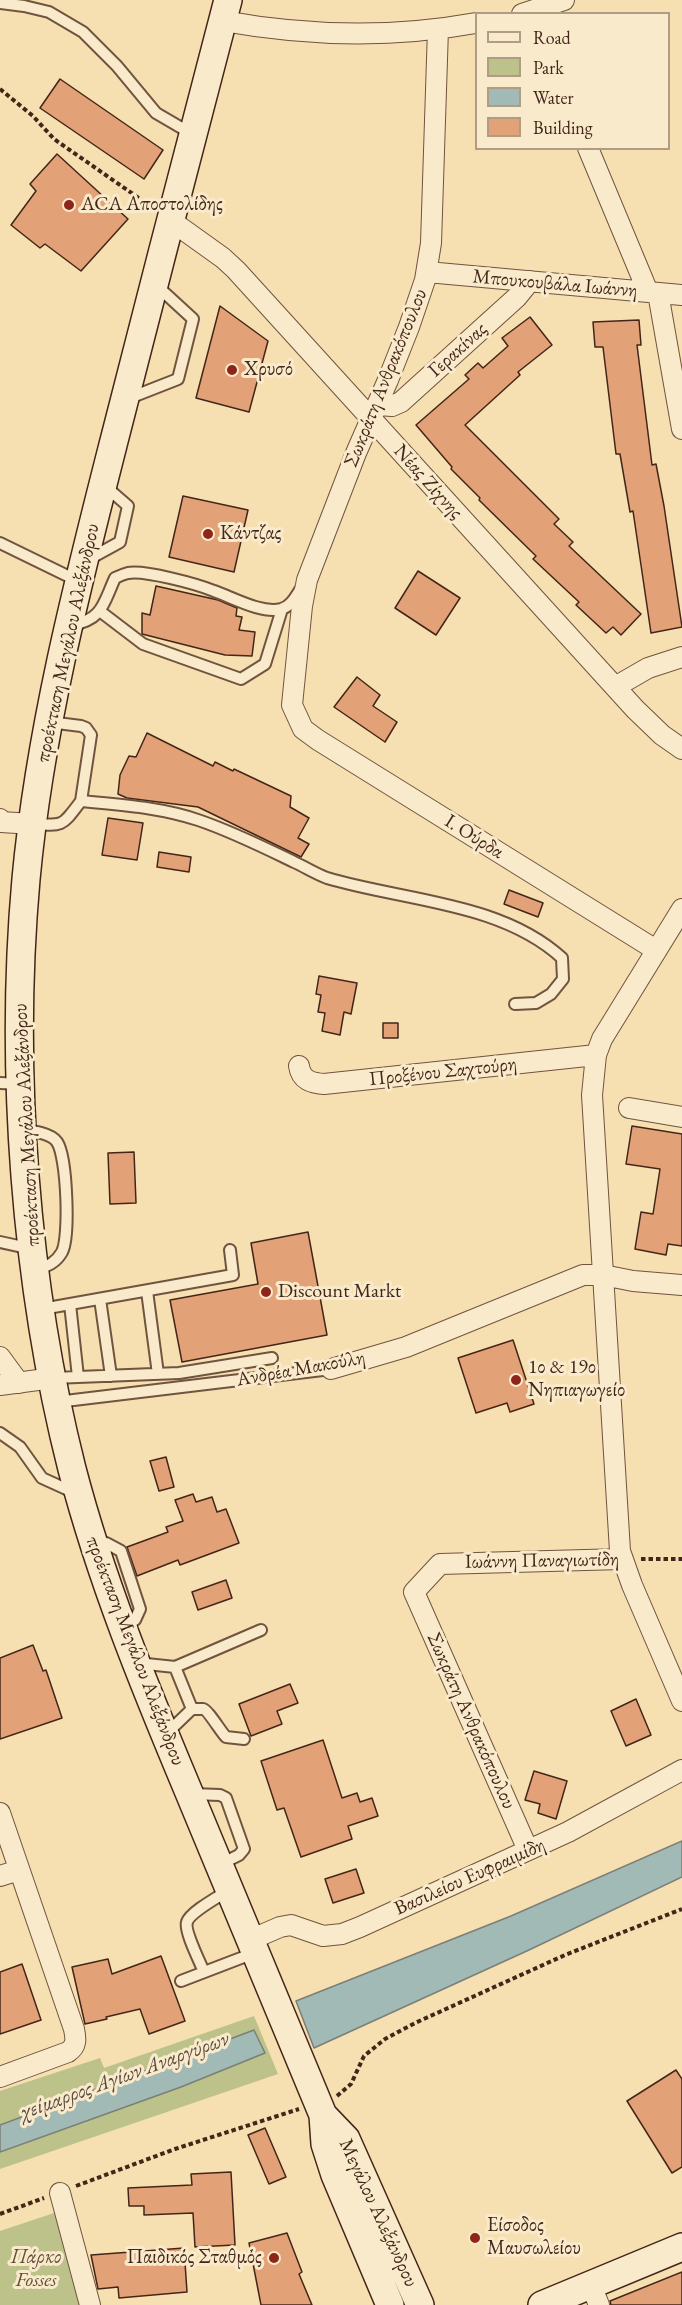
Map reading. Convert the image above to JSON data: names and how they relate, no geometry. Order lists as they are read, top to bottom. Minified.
{"streets":{"main road":["προέκταση Μεγάλου Αλεξάνδρου","Μεγάλου Αλεξάνδρου"],"street":["Μπουκουβάλα Ιωάννη","Γερακίνας","Σωκράτη Ανθρακόπουλου","Νέας Ζίχνης","Ι. Ούρδα","Προξένου Σαχτούρη","Ανδρέα Μακούλη","Ιωάννη Παναγιωτίδη","Βασιλείου Ευφραιμίδη"]},"crossings":[["Μπουκουβάλα Ιωάννη","Γερακίνας"],["Μπουκουβάλα Ιωάννη","Σωκράτη Ανθρακόπουλου"],["Γερακίνας","Σωκράτη Ανθρακόπουλου"],["Γερακίνας","Νέας Ζίχνης"],["Σωκράτη Ανθρακόπουλου","Νέας Ζίχνης"],["Σωκράτη Ανθρακόπουλου","Ι. Ούρδα"],["Σωκράτη Ανθρακόπουλου","Ιωάννη Παναγιωτίδη"],["Σωκράτη Ανθρακόπουλου","Βασιλείου Ευφραιμίδη"],["Νέας Ζίχνης","προέκταση Μεγάλου Αλεξάνδρου"],["προέκταση Μεγάλου Αλεξάνδρου","Ανδρέα Μακούλη"],["προέκταση Μεγάλου Αλεξάνδρου","Βασιλείου Ευφραιμίδη"],["προέκταση Μεγάλου Αλεξάνδρου","Μεγάλου Αλεξάνδρου"]],"water":["χείμαρρος Αγίων Αναργύρων"],"parks":["Πάρκο Fosses"],"places":["ACA Αποστολίδης","Χρυσό","Κάντζας","Discount Markt","1ο & 19ο Νηπιαγωγείο","Είσοδος Μαυσωλείου","Παιδικός Σταθμός"],"legend":["Road","Park","Water","Building"]}
